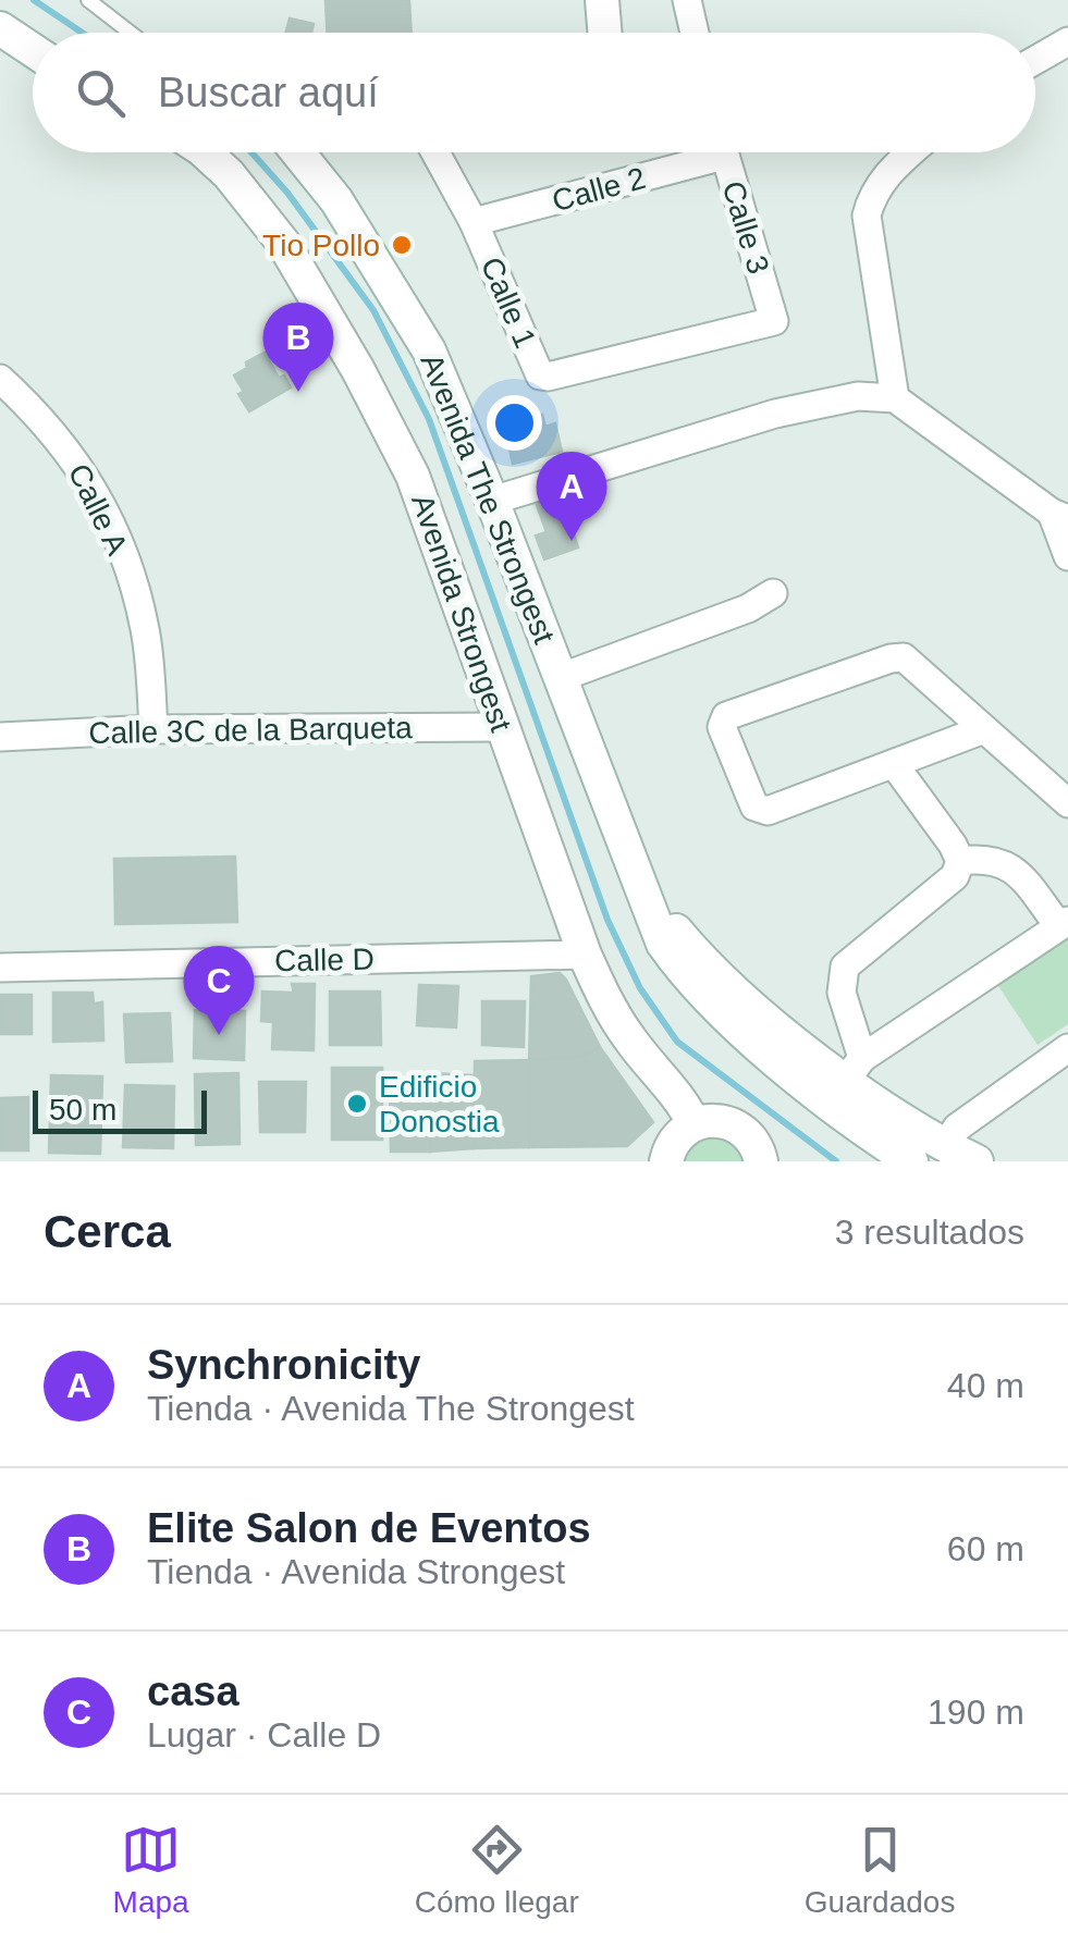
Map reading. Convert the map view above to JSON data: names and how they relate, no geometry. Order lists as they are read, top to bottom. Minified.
{"streets":{"main road":["Avenida The Strongest","Avenida Strongest"],"street":["Calle 2","Calle 3","Calle 1","Calle A","Calle 3C de la Barqueta","Calle D"]},"crossings":[["Calle 2","Calle 1"],["Calle 3","Calle 1"],["Calle A","Calle 3C de la Barqueta"],["Avenida Strongest","Calle 3C de la Barqueta"],["Avenida Strongest","Calle D"]],"places":["Tio Pollo","Edificio Donostia"],"scale_bar":"50 m","page":{"search":"Buscar aquí","pins":["B","A","C"],"scale":"50 m","heading":["Cerca","3 resultados"],"list":[{"mark":"A","name":"Synchronicity","note":"Tienda · Avenida The Strongest","value":"40 m"},{"mark":"B","name":"Elite Salon de Eventos","note":"Tienda · Avenida Strongest","value":"60 m"},{"mark":"C","name":"casa","note":"Lugar · Calle D","value":"190 m"}],"nav":["Mapa","Cómo llegar","Guardados"]}}
